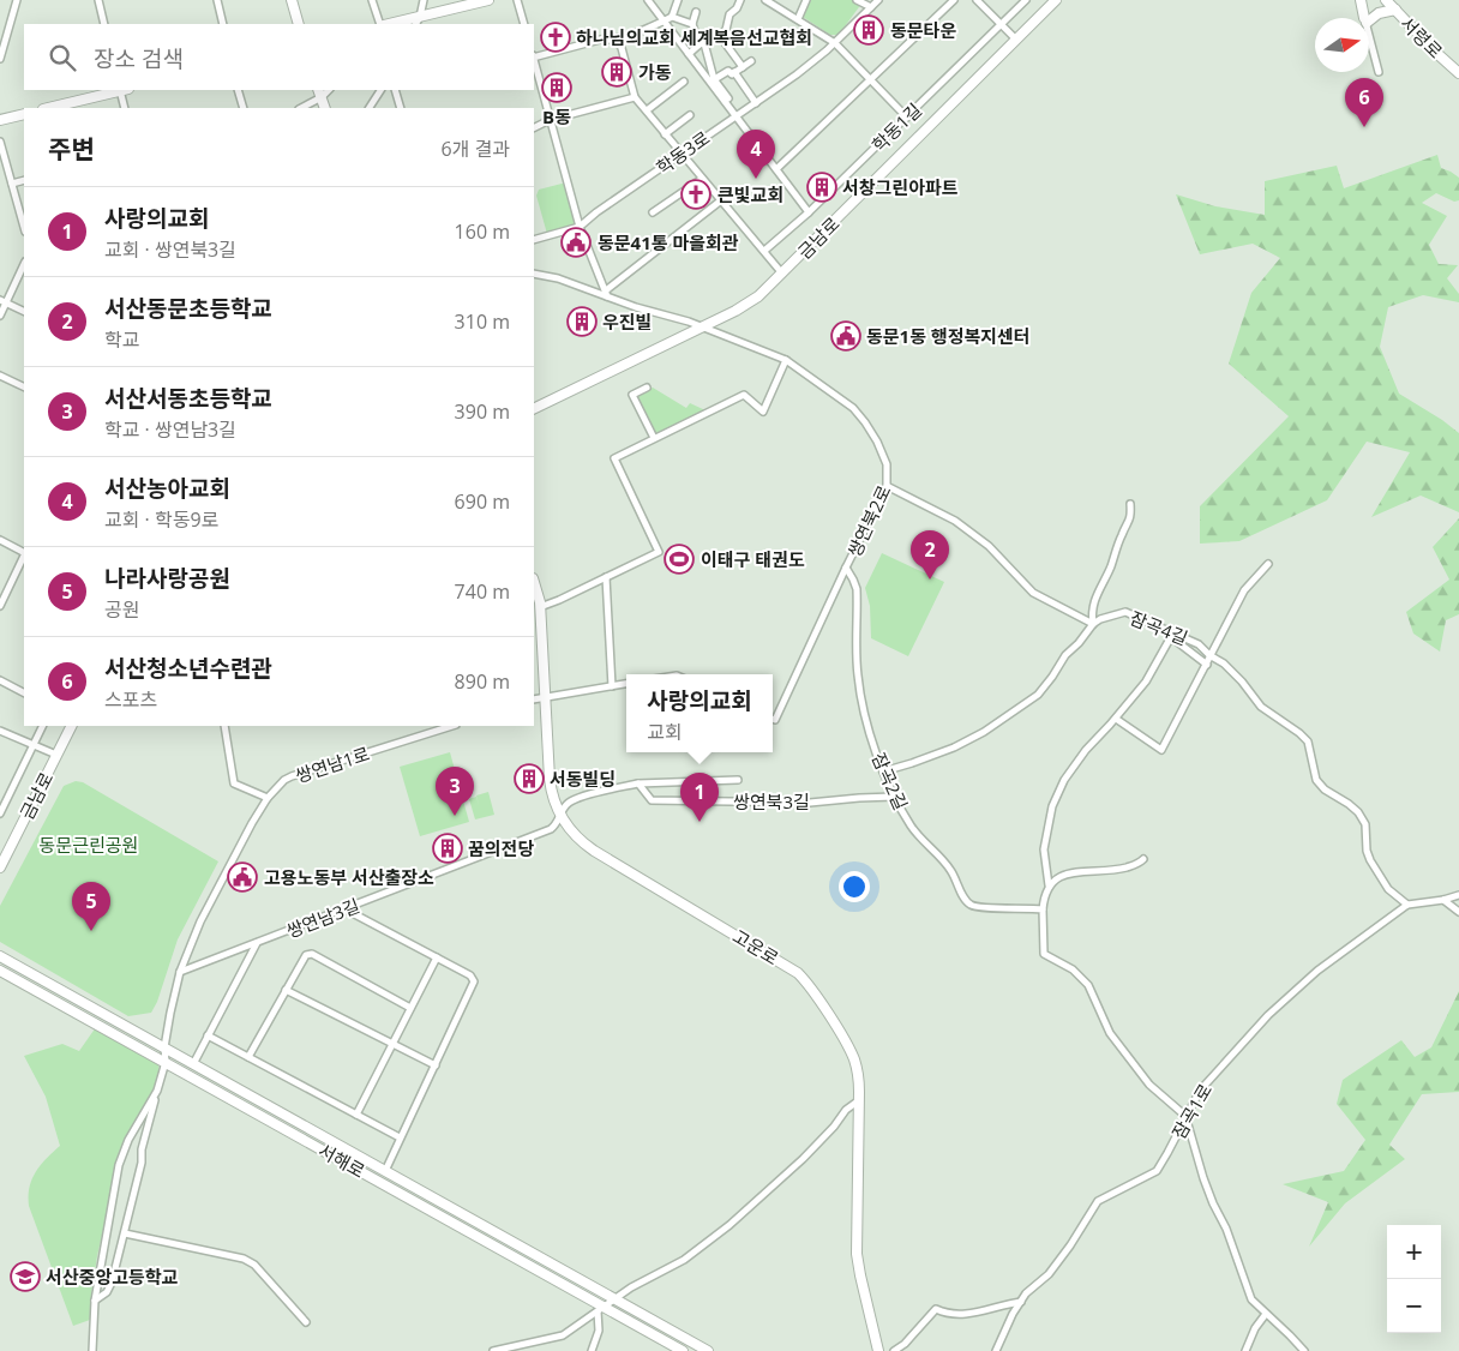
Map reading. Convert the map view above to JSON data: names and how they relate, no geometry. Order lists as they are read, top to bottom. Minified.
{"streets":{"street":["서령로","학동1길","학동3로","금남로","쌍연북2로","잠곡4길","쌍연남1로","잠곡2길","쌍연북3길","쌍연남3길","고운로","잠곡1로","서해로"]},"crossings":[["금남로","쌍연북2로"],["쌍연북2로","잠곡2길"],["잠곡4길","잠곡1로"],["쌍연남1로","쌍연남3길"],["쌍연남1로","서해로"],["잠곡2길","쌍연북3길"],["쌍연남3길","고운로"],["쌍연남3길","서해로"]],"parks":["동문근린공원"],"places":{"building":["동문타운","가동","B동","서창그린아파트","우진빌","서동빌딩","꿈의전당"],"church":["하나님의교회 세계복음선교협회","큰빛교회"],"public building":["동문41통 마을회관","동문1동 행정복지센터","고용노동부 서산출장소"],"sports":["이태구 태권도"],"school or university":["서산중앙고등학교"]},"north":"right","page":{"search":"장소 검색","pins":["6","4","2","3","1","5"],"heading":["주변","6개 결과"],"list":[{"mark":"1","name":"사랑의교회","note":"교회 · 쌍연북3길","value":"160 m"},{"mark":"2","name":"서산동문초등학교","note":"학교","value":"310 m"},{"mark":"3","name":"서산서동초등학교","note":"학교 · 쌍연남3길","value":"390 m"},{"mark":"4","name":"서산농아교회","note":"교회 · 학동9로","value":"690 m"},{"mark":"5","name":"나라사랑공원","note":"공원","value":"740 m"},{"mark":"6","name":"서산청소년수련관","note":"스포츠","value":"890 m"}],"popup":["사랑의교회","교회"],"map_buttons":["+","−"]}}
